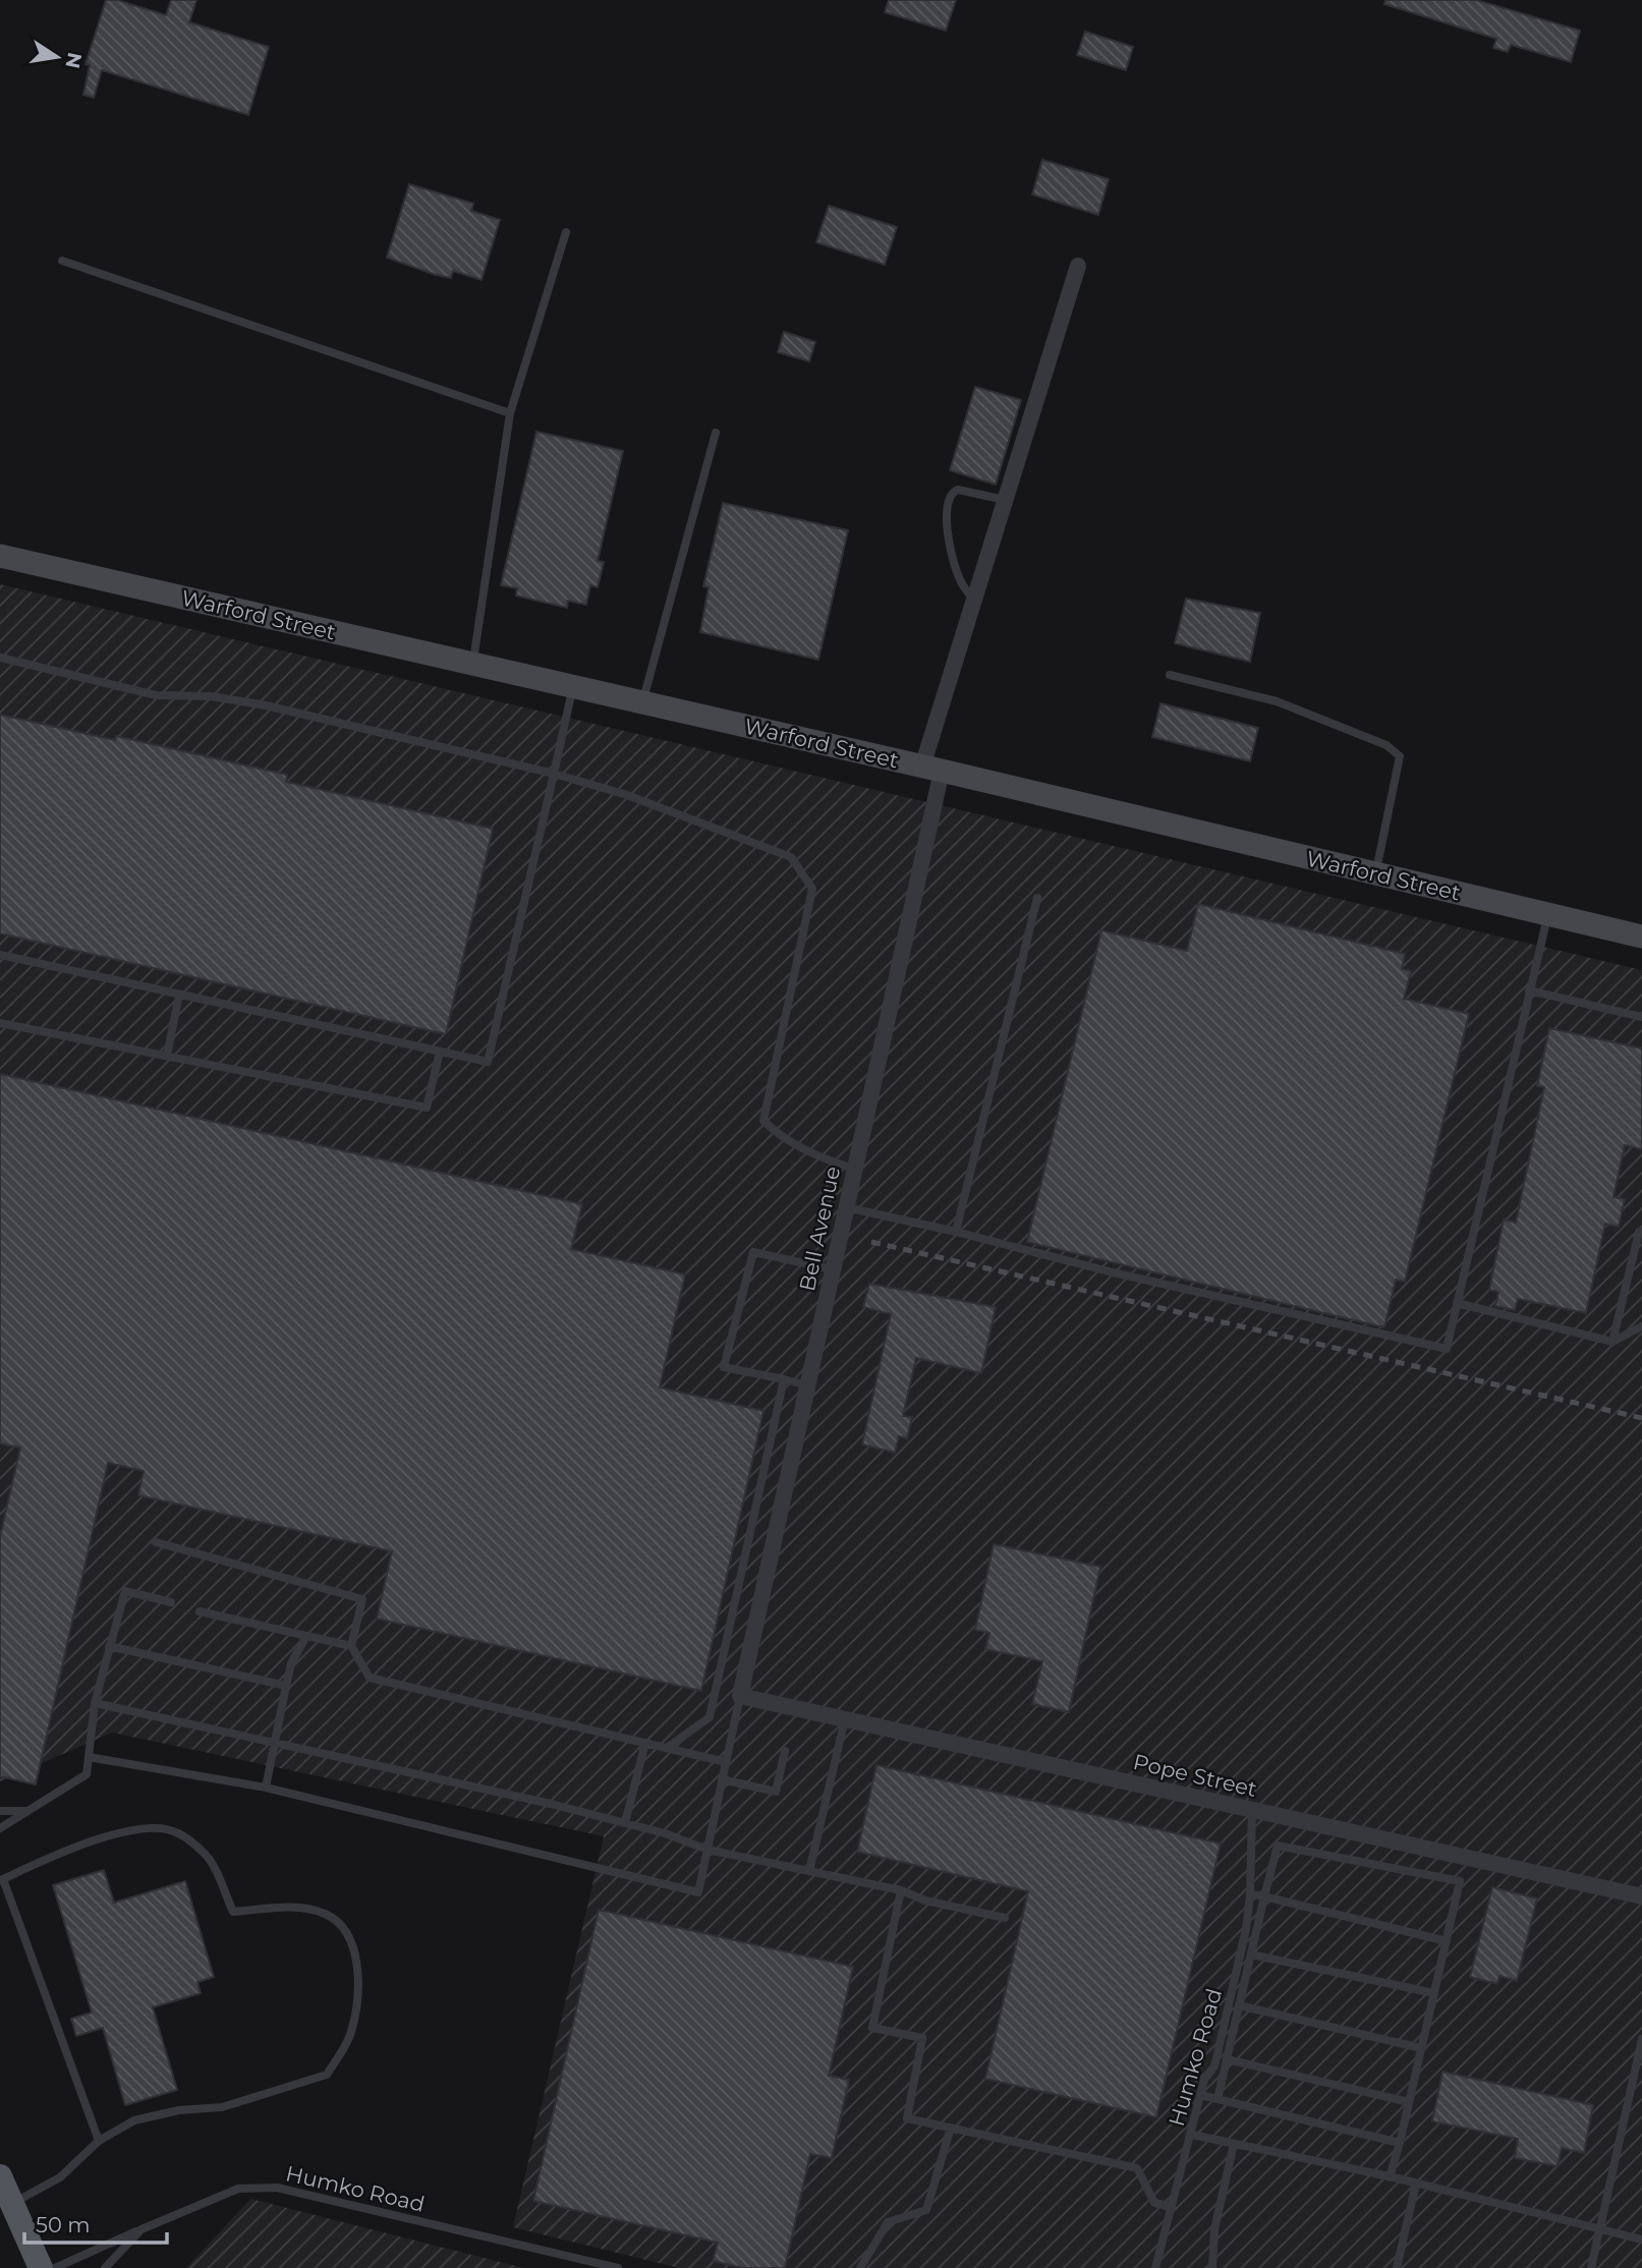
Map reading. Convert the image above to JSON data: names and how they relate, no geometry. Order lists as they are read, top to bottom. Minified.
{"streets":{"main road":["Warford Street"],"street":["Bell Avenue","Pope Street"],"lane":["Humko Road"]},"crossings":[["Warford Street","Bell Avenue"],["Bell Avenue","Pope Street"],["Pope Street","Humko Road"]],"scale_bar":"50 m","north":"right"}
